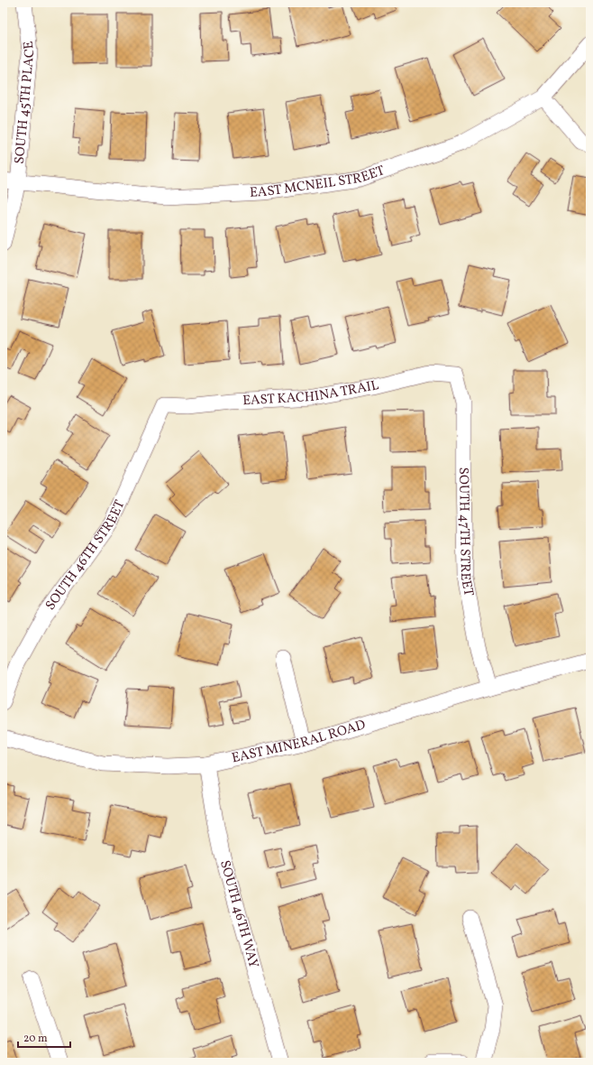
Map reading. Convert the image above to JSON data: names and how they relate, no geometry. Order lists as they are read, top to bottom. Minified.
{"streets":{"street":["SOUTH 45TH PLACE","EAST MCNEIL STREET","EAST KACHINA TRAIL","SOUTH 47TH STREET","SOUTH 46TH STREET","EAST MINERAL ROAD","SOUTH 46TH WAY"]},"crossings":[["SOUTH 45TH PLACE","EAST MCNEIL STREET"],["EAST KACHINA TRAIL","SOUTH 47TH STREET"],["EAST KACHINA TRAIL","SOUTH 46TH STREET"],["SOUTH 47TH STREET","EAST MINERAL ROAD"],["EAST MINERAL ROAD","SOUTH 46TH WAY"]],"scale_bar":"20 m"}
